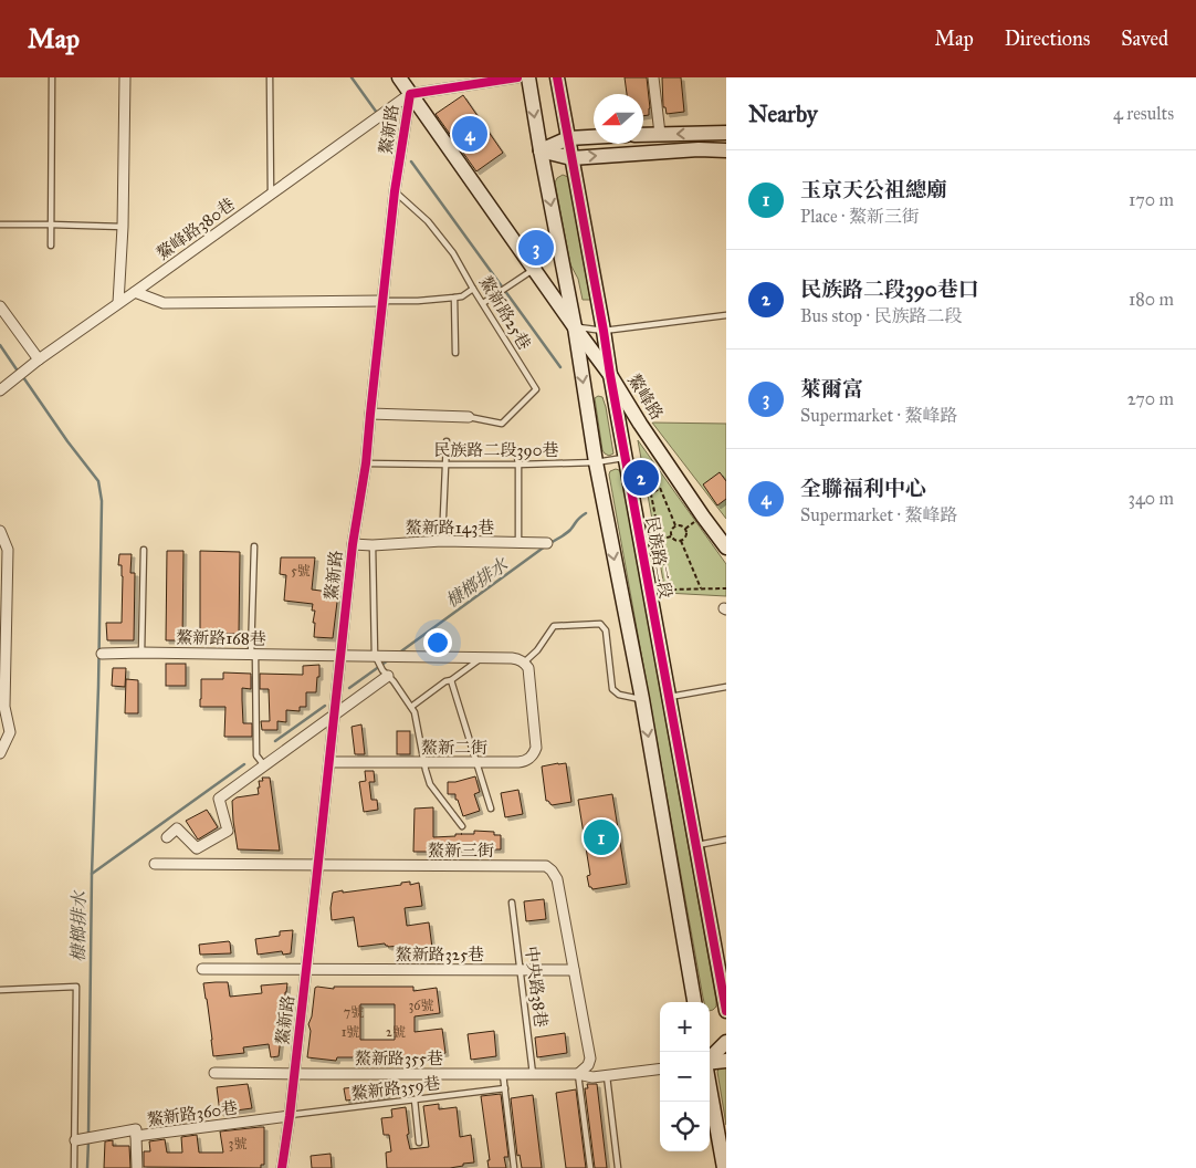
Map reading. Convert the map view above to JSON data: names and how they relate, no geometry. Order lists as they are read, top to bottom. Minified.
{"streets":{"street":["鰲新路","鰲峰路380巷","鰲峰路","鰲新路143巷","民族路二段","鰲新路168巷","鰲新二街","鰲新三街","鰲新路325巷","鰲新路355巷","鰲新路360巷"],"lane":["鰲新路25巷","民族路二段390巷","中央路38巷","鰲新路359巷"]},"crossings":[["鰲新路","鰲峰路380巷"],["鰲新路","鰲新路25巷"],["鰲新路","鰲峰路"],["鰲新路","民族路二段390巷"],["鰲新路","鰲新路143巷"],["鰲新路","鰲新路168巷"],["鰲新路","鰲新二街"],["鰲新路","鰲新三街"],["鰲新路","鰲新路325巷"],["鰲新路","鰲新路355巷"],["鰲新路","鰲新路359巷"],["鰲新路","鰲新路360巷"],["鰲峰路380巷","鰲峰路"],["鰲峰路","民族路二段"],["民族路二段390巷","民族路二段"],["鰲新路168巷","鰲新二街"],["鰲新三街","鰲新路325巷"],["鰲新三街","鰲新路355巷"],["鰲新路325巷","中央路38巷"],["中央路38巷","鰲新路355巷"],["鰲新路359巷","鰲新路360巷"]],"water":["槺榔排水"],"house_numbers":["5號","36號","7號","1號","2號","3號"],"north":"left","page":{"header":"Map","nav":["Map","Directions","Saved"],"heading":["Nearby","4 results"],"pins":["4","3","2","1"],"list":[{"mark":"1","name":"玉京天公祖總廟","note":"Place · 鰲新三街","value":"170 m"},{"mark":"2","name":"民族路二段390巷口","note":"Bus stop · 民族路二段","value":"180 m"},{"mark":"3","name":"萊爾富","note":"Supermarket · 鰲峰路","value":"270 m"},{"mark":"4","name":"全聯福利中心","note":"Supermarket · 鰲峰路","value":"340 m"}],"map_buttons":["+","−"]}}
